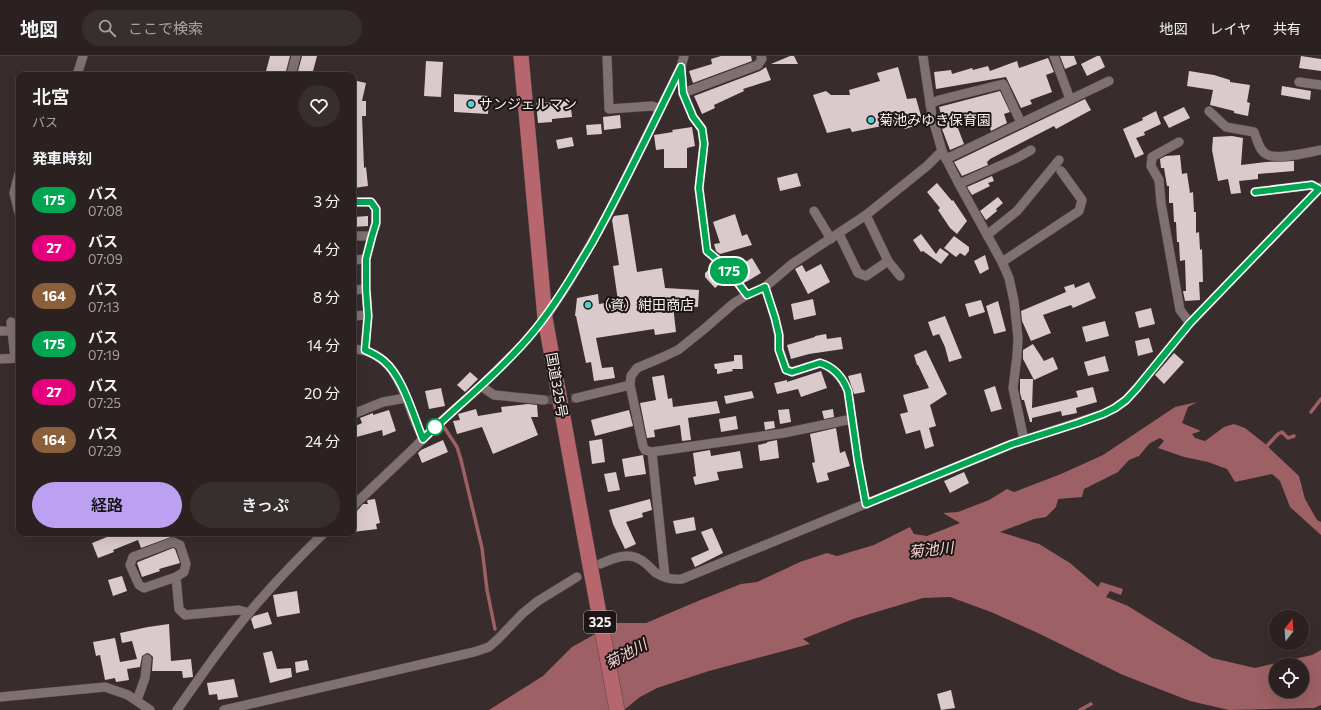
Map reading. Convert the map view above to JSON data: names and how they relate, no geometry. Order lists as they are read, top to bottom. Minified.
{"streets":{"highway":["国道325号","325"]},"water":["菊池川"],"places":["サンジェルマン","菊池みゆき保育園","（資）紺田商店"],"lines":["bus line 175"],"north":"top","page":{"header":"地図","search":"ここで検索","nav":["地図","レイヤ","共有"],"on_map":"175","heading":[["北宮","バス"],"発車時刻"],"list":[{"mark":"175","name":"バス","note":"07:08","value":"3 分"},{"mark":"27","name":"バス","note":"07:09","value":"4 分"},{"mark":"164","name":"バス","note":"07:13","value":"8 分"},{"mark":"175","name":"バス","note":"07:19","value":"14 分"},{"mark":"27","name":"バス","note":"07:25","value":"20 分"},{"mark":"164","name":"バス","note":"07:29","value":"24 分"}],"buttons":["経路","きっぷ"]}}
